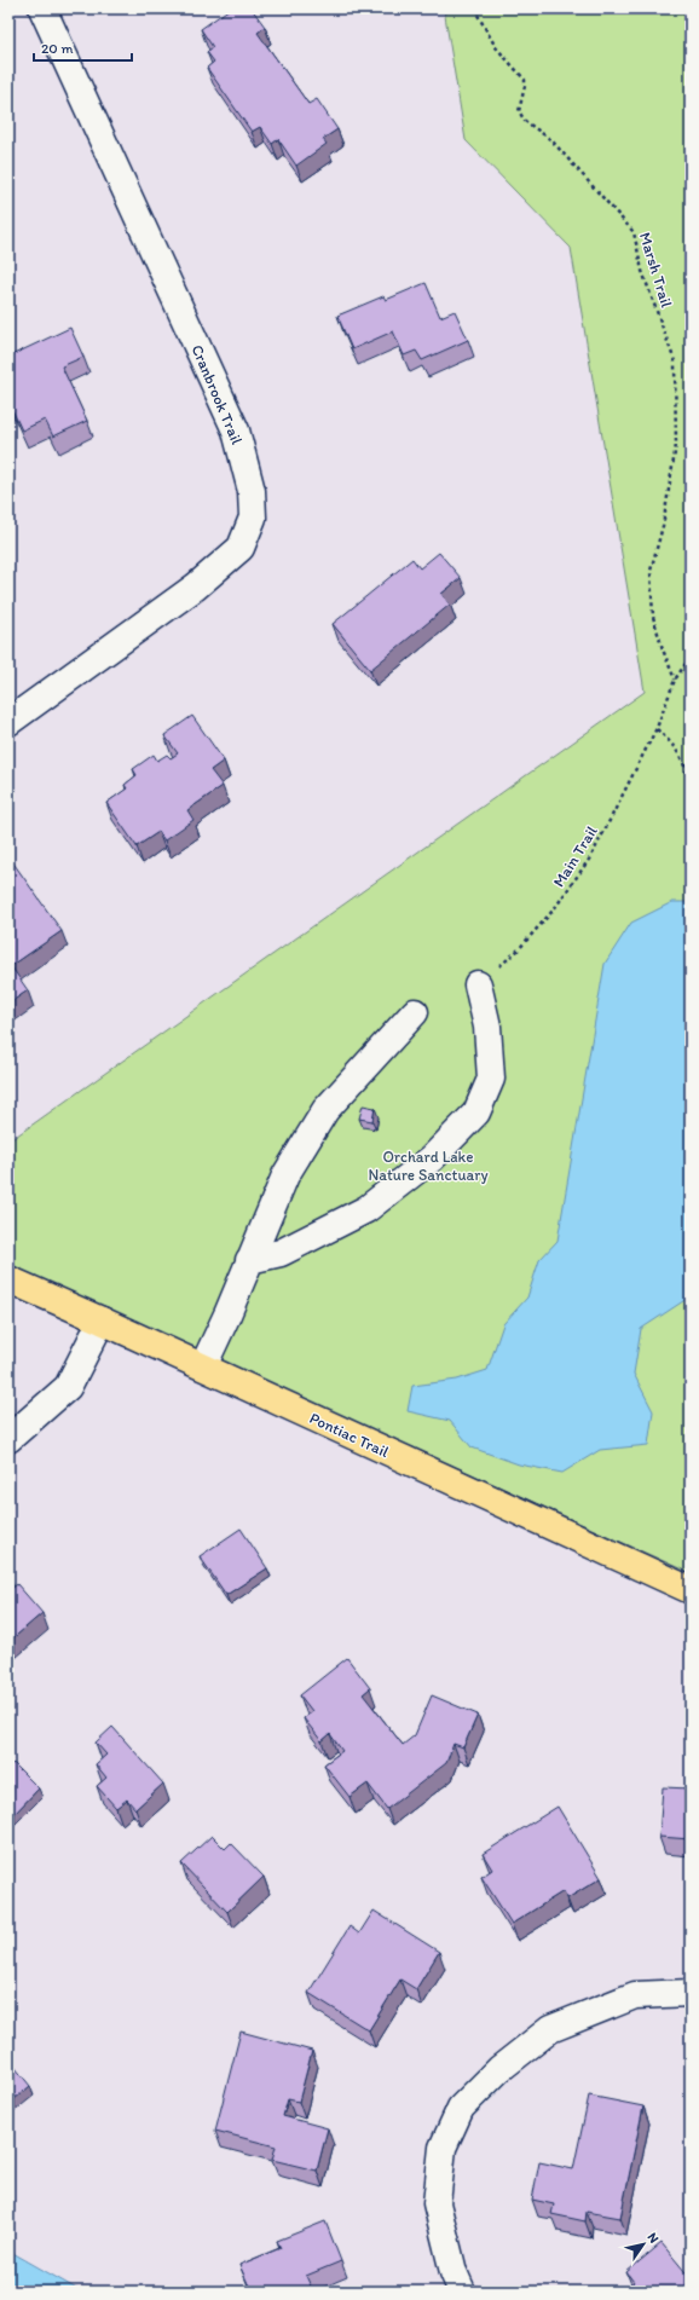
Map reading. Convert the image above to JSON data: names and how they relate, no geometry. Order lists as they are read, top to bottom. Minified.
{"streets":{"main road":["Pontiac Trail"],"street":["Cranbrook Trail"],"path":["Marsh Trail","Main Trail"]},"crossings":[["Marsh Trail","Main Trail"]],"parks":["Orchard Lake Nature Sanctuary"],"scale_bar":"20 m","north":"top right"}
